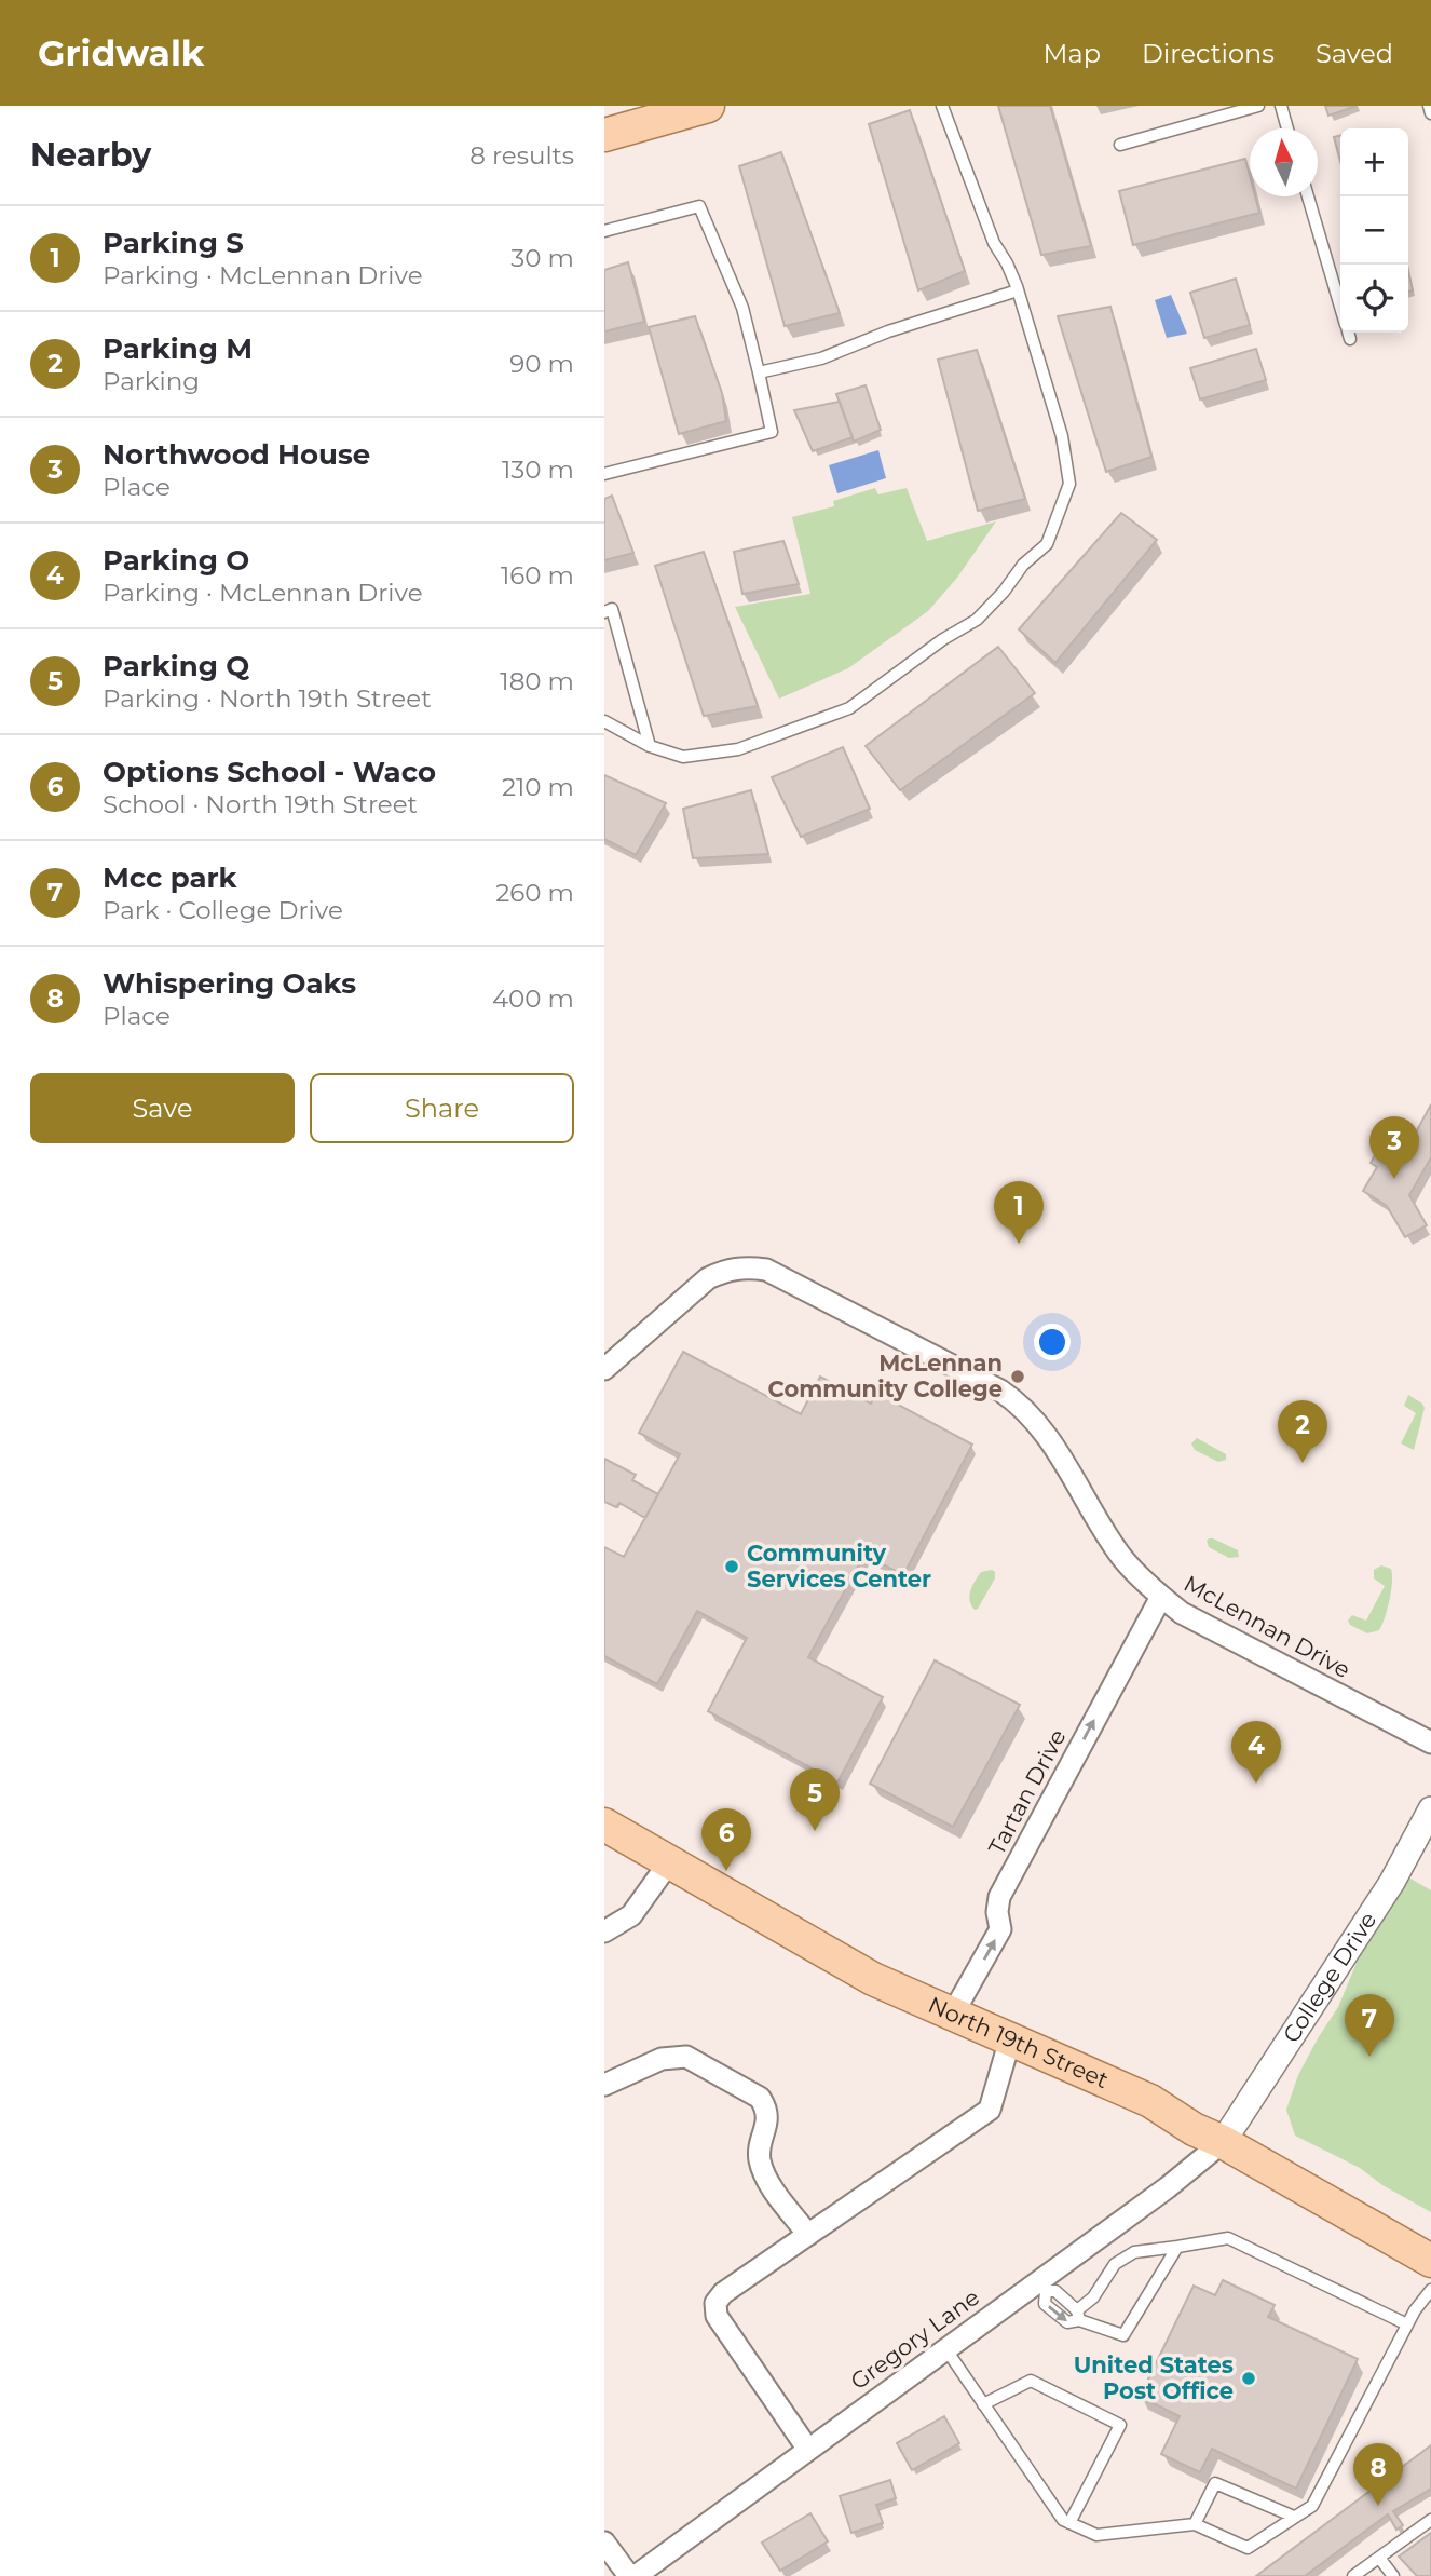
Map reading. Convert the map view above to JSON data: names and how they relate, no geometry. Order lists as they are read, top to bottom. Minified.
{"streets":{"main road":["North 19th Street"],"street":["McLennan Drive","Tartan Drive","College Drive","Gregory Lane"]},"crossings":[["McLennan Drive","Tartan Drive"],["Tartan Drive","North 19th Street"],["College Drive","North 19th Street"],["College Drive","Gregory Lane"],["North 19th Street","Gregory Lane"]],"one_way":["Tartan Drive"],"places":["McLennan Community College","Community Services Center","United States Post Office"],"north":"top","page":{"header":"Gridwalk","nav":["Map","Directions","Saved"],"heading":["Nearby","8 results"],"map_buttons":["+","−"],"list":[{"mark":"1","name":"Parking S","note":"Parking · McLennan Drive","value":"30 m"},{"mark":"2","name":"Parking M","note":"Parking","value":"90 m"},{"mark":"3","name":"Northwood House","note":"Place","value":"130 m"},{"mark":"4","name":"Parking O","note":"Parking · McLennan Drive","value":"160 m"},{"mark":"5","name":"Parking Q","note":"Parking · North 19th Street","value":"180 m"},{"mark":"6","name":"Options School - Waco","note":"School · North 19th Street","value":"210 m"},{"mark":"7","name":"Mcc park","note":"Park · College Drive","value":"260 m"},{"mark":"8","name":"Whispering Oaks","note":"Place","value":"400 m"}],"buttons":["Save","Share"],"pins":["3","1","2","4","5","6","7","8"]}}
